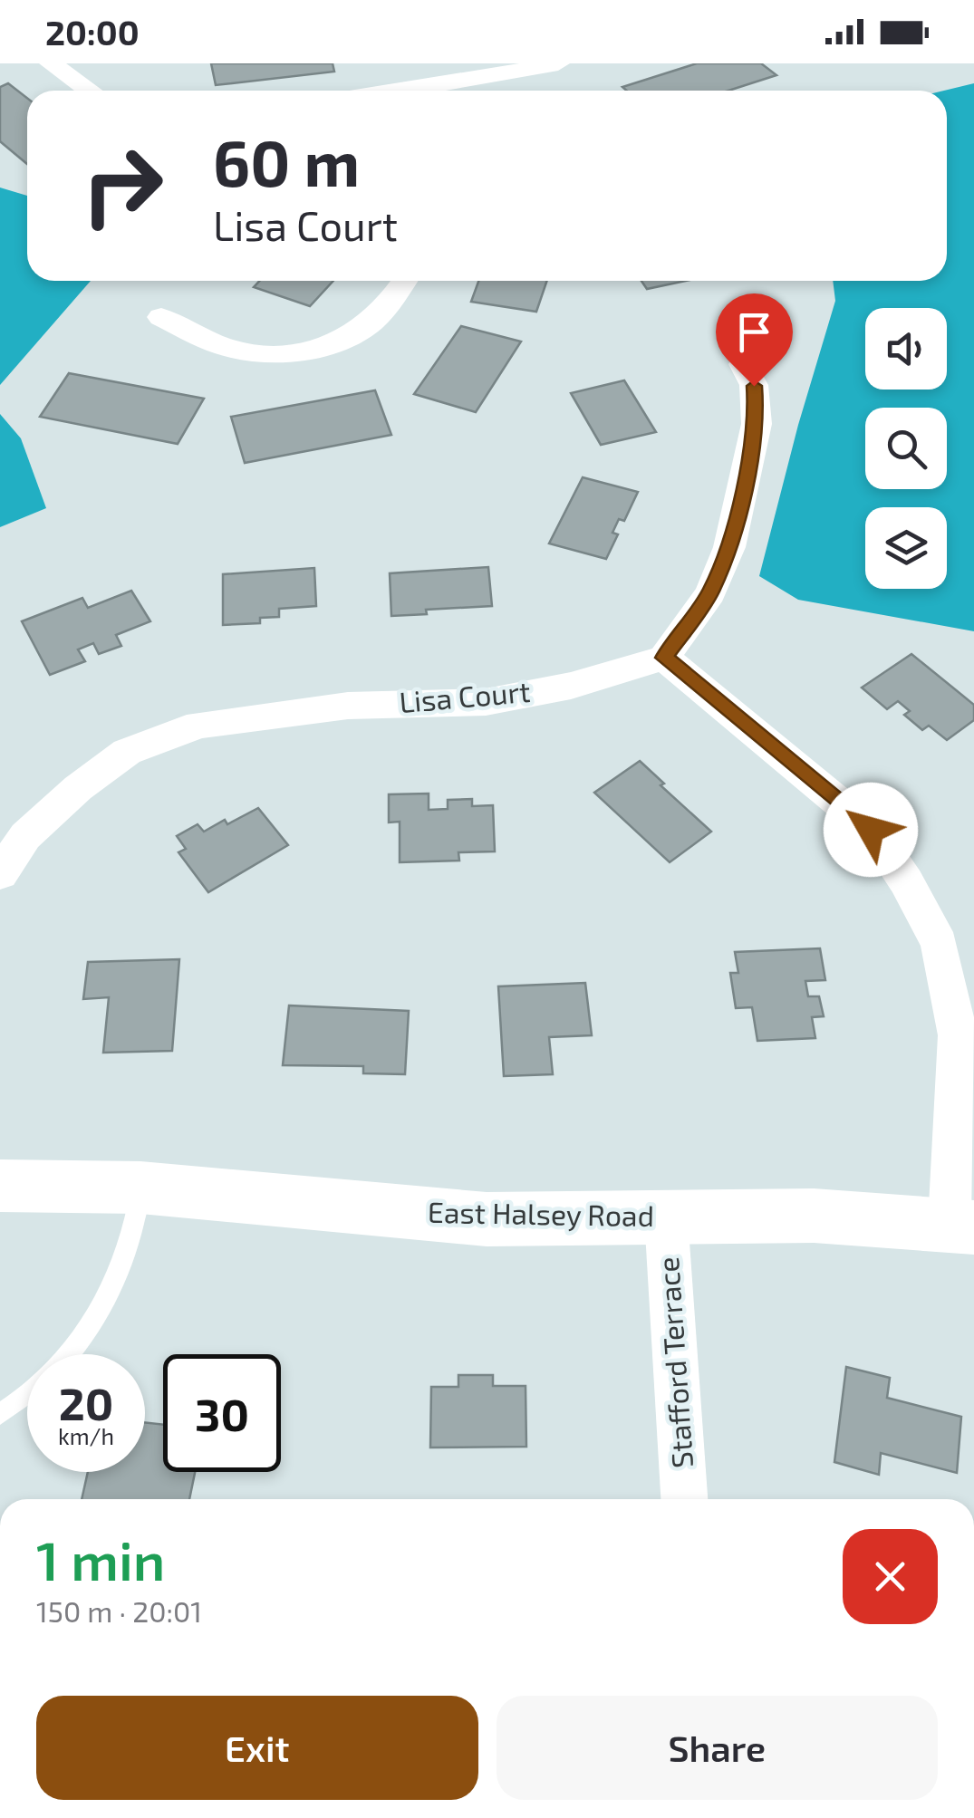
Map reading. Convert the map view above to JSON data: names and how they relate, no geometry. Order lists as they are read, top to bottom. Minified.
{"streets":{"street":["Lisa Court","East Halsey Road","Stafford Terrace"]},"crossings":[["East Halsey Road","Stafford Terrace"]],"page":{"status":"20:00","turn":["60 m","Lisa Court"],"speed":"20 km/h","limit":"30","heading":["1 min","150 m · 20:01"],"buttons":["Exit","Share"]}}
